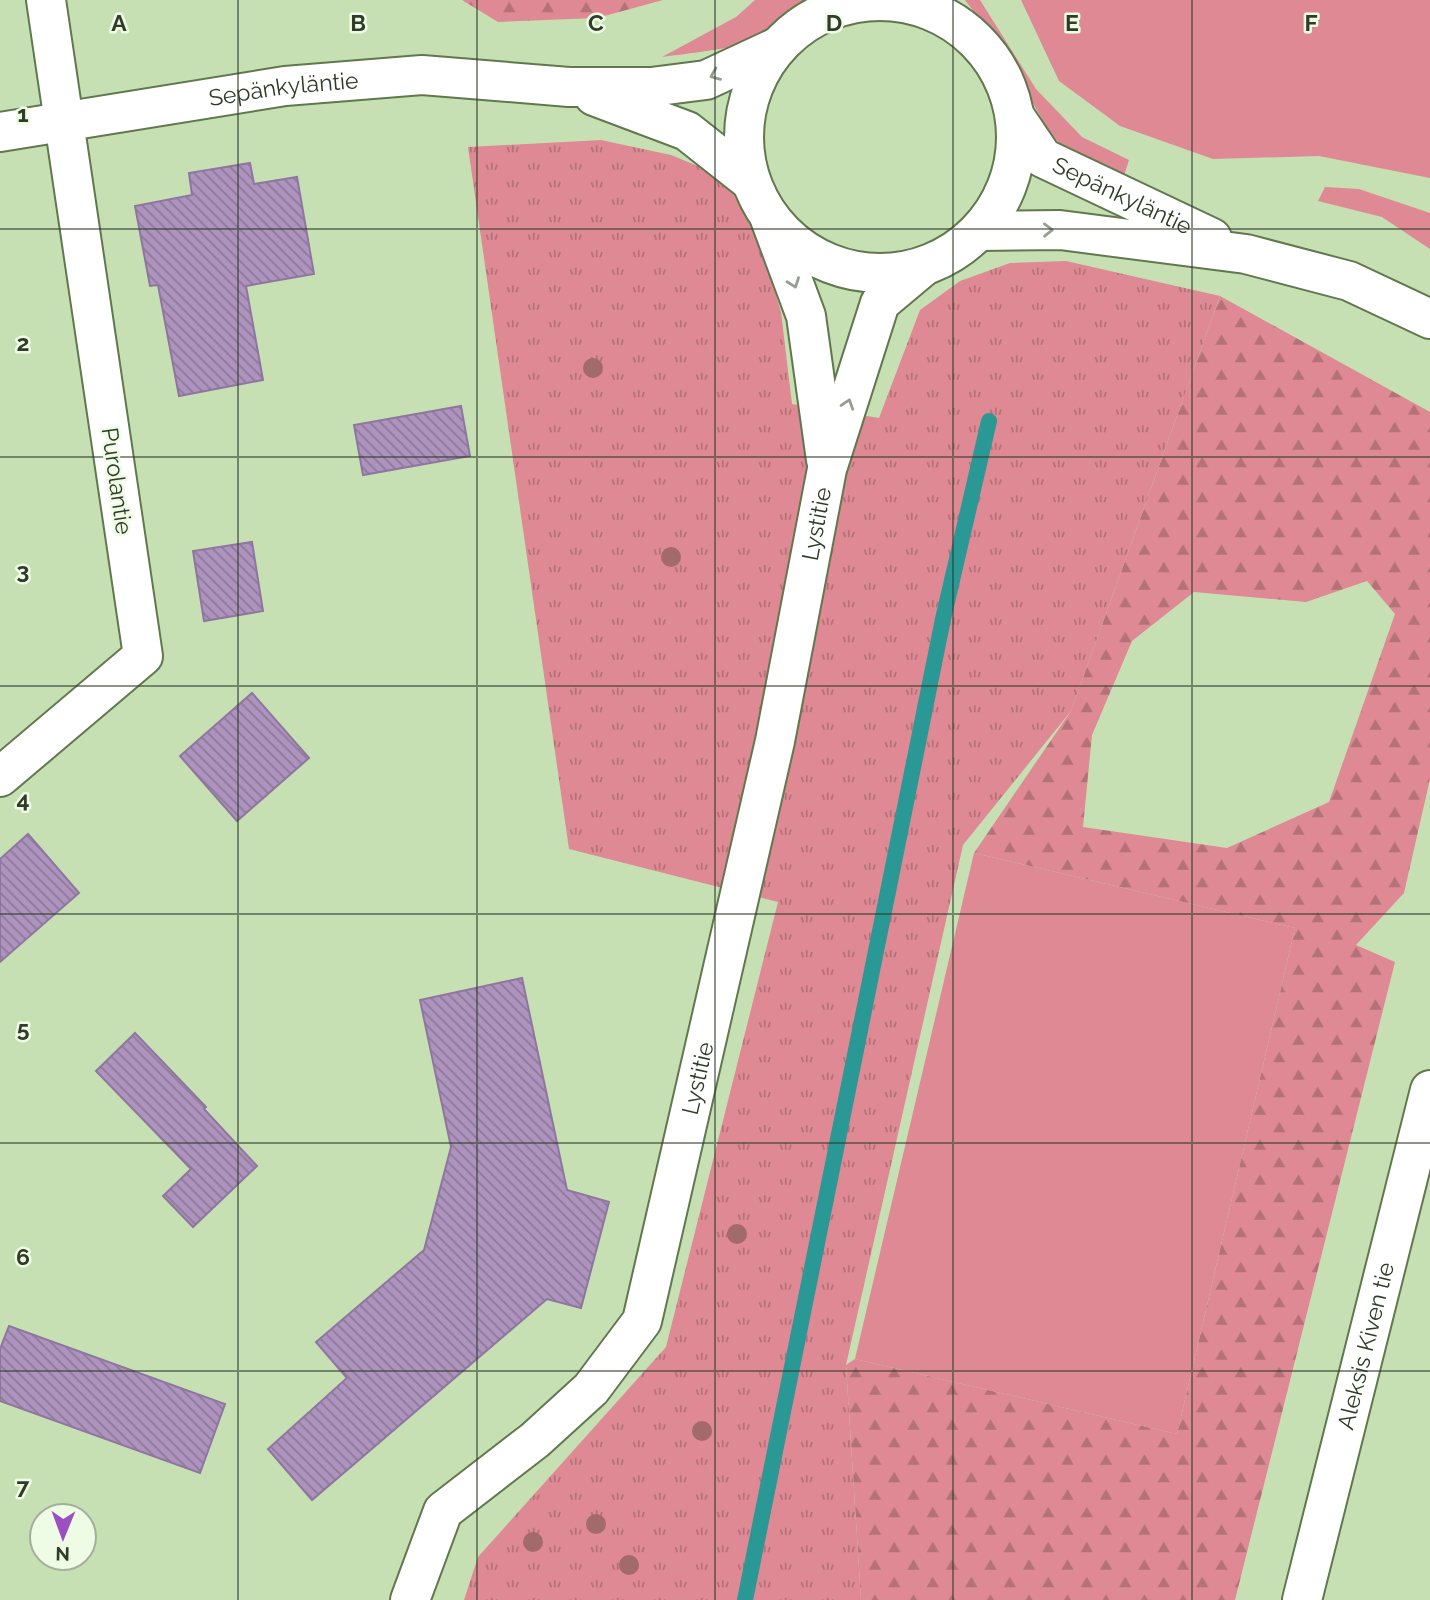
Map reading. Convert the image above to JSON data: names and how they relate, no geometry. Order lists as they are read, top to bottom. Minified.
{"streets":{"street":["Sepänkyläntie","Purolantie","Lystitie","Aleksis Kiven tie"]},"crossings":[["Sepänkyläntie","Purolantie"]],"north":"bottom","grid":{"columns":["A","B","C","D","E","F"],"rows":["1","2","3","4","5","6","7"]}}
